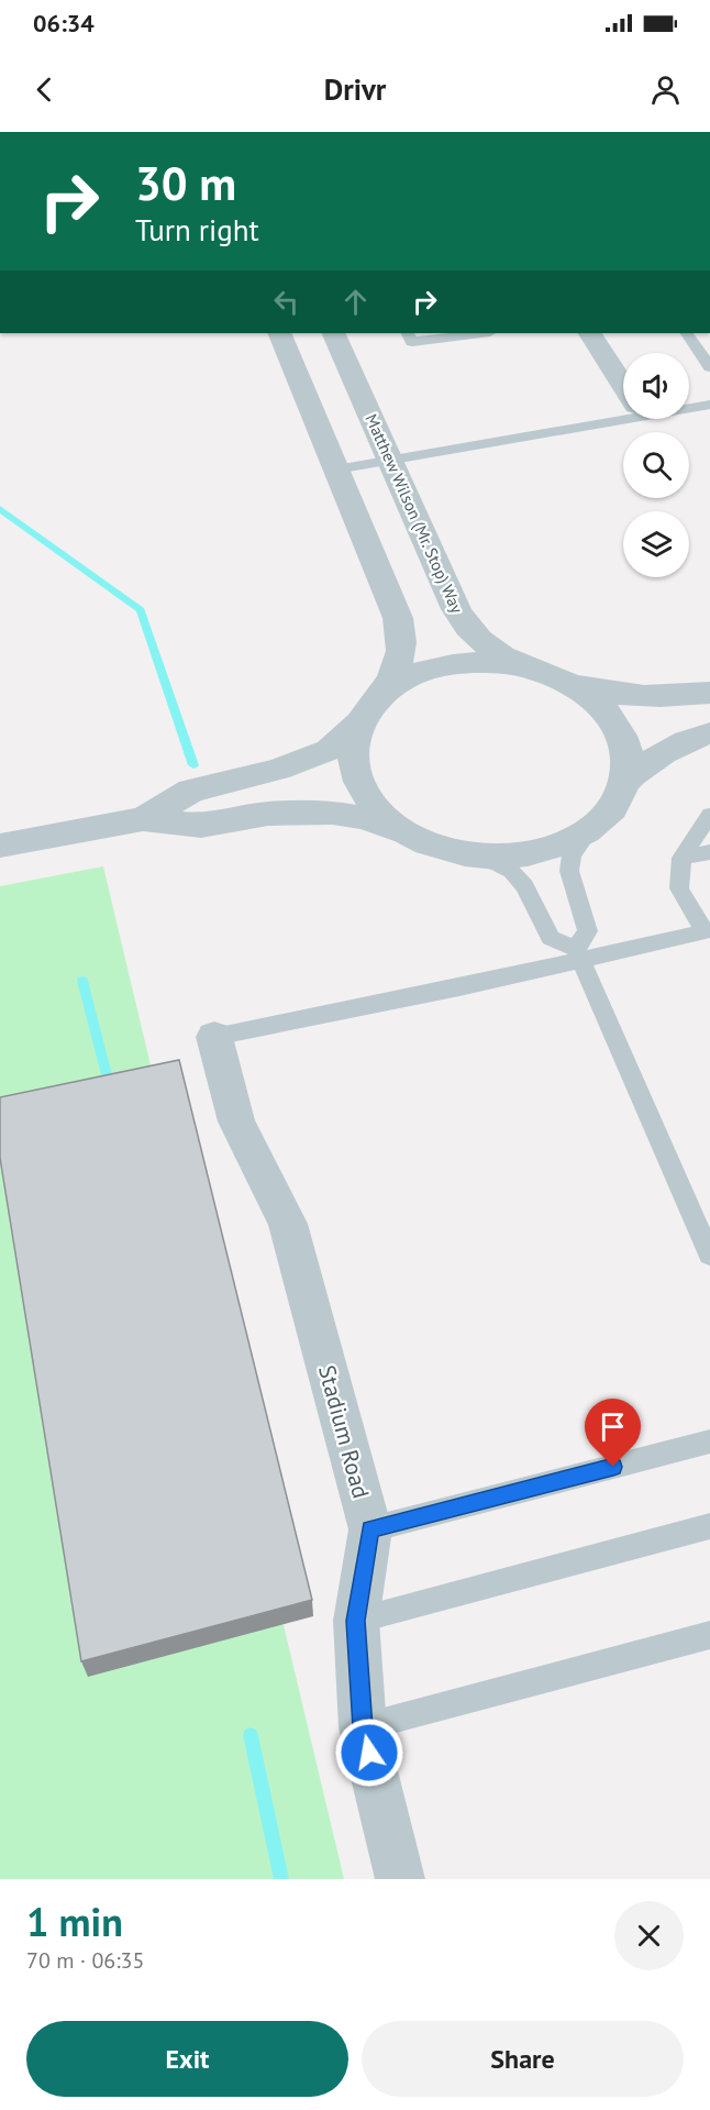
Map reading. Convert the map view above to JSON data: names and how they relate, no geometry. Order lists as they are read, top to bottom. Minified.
{"streets":{"street":["Matthew Wilson (Mr. Stop) Way","Stadium Road"]},"page":{"status":"06:34","header":"Drivr","turn":["30 m","Turn right"],"heading":["1 min","70 m · 06:35"],"buttons":["Exit","Share"]}}
